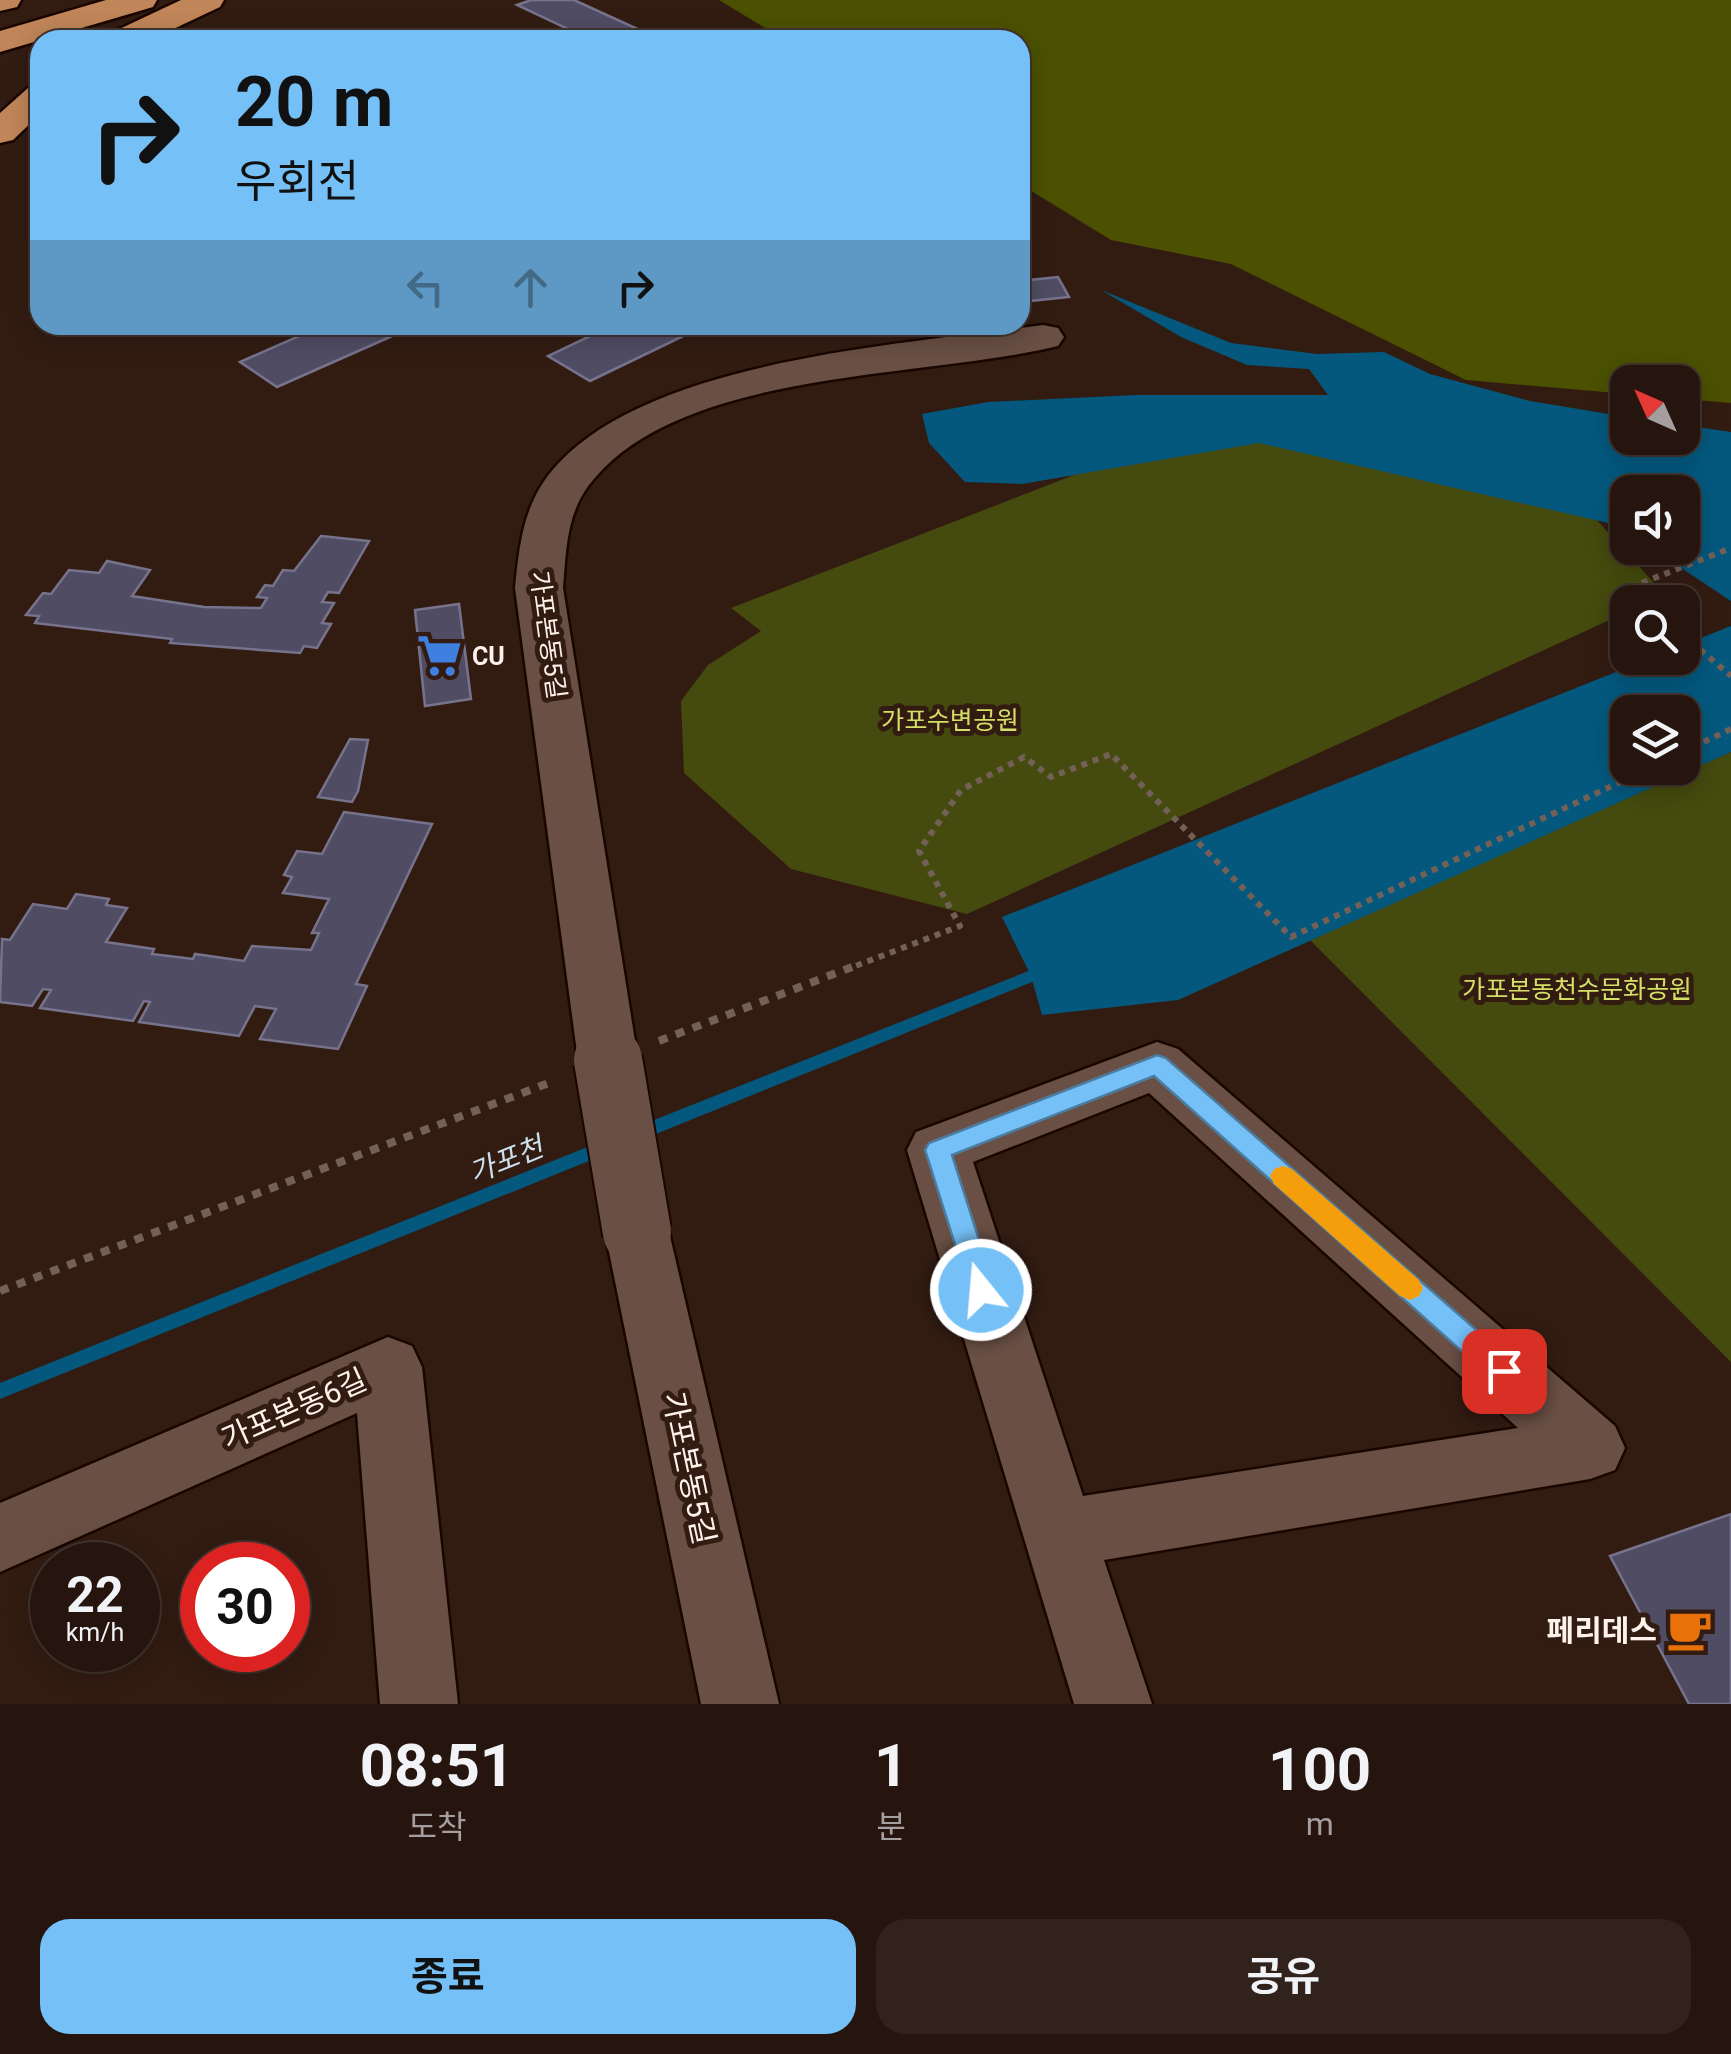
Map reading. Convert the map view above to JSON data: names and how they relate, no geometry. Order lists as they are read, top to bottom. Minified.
{"streets":{"street":["가포본동5길","가포본동6길"]},"water":["가포천"],"parks":["가포수변공원","가포본동천수문화공원"],"places":{"supermarket":["CU"],"cafe":["페리데스"]},"north":"top left","page":{"turn":["20 m","우회전"],"speed":"22 km/h","limit":"30","eta":["08:51","도착","1","분","100","m"],"buttons":["종료","공유"]}}
